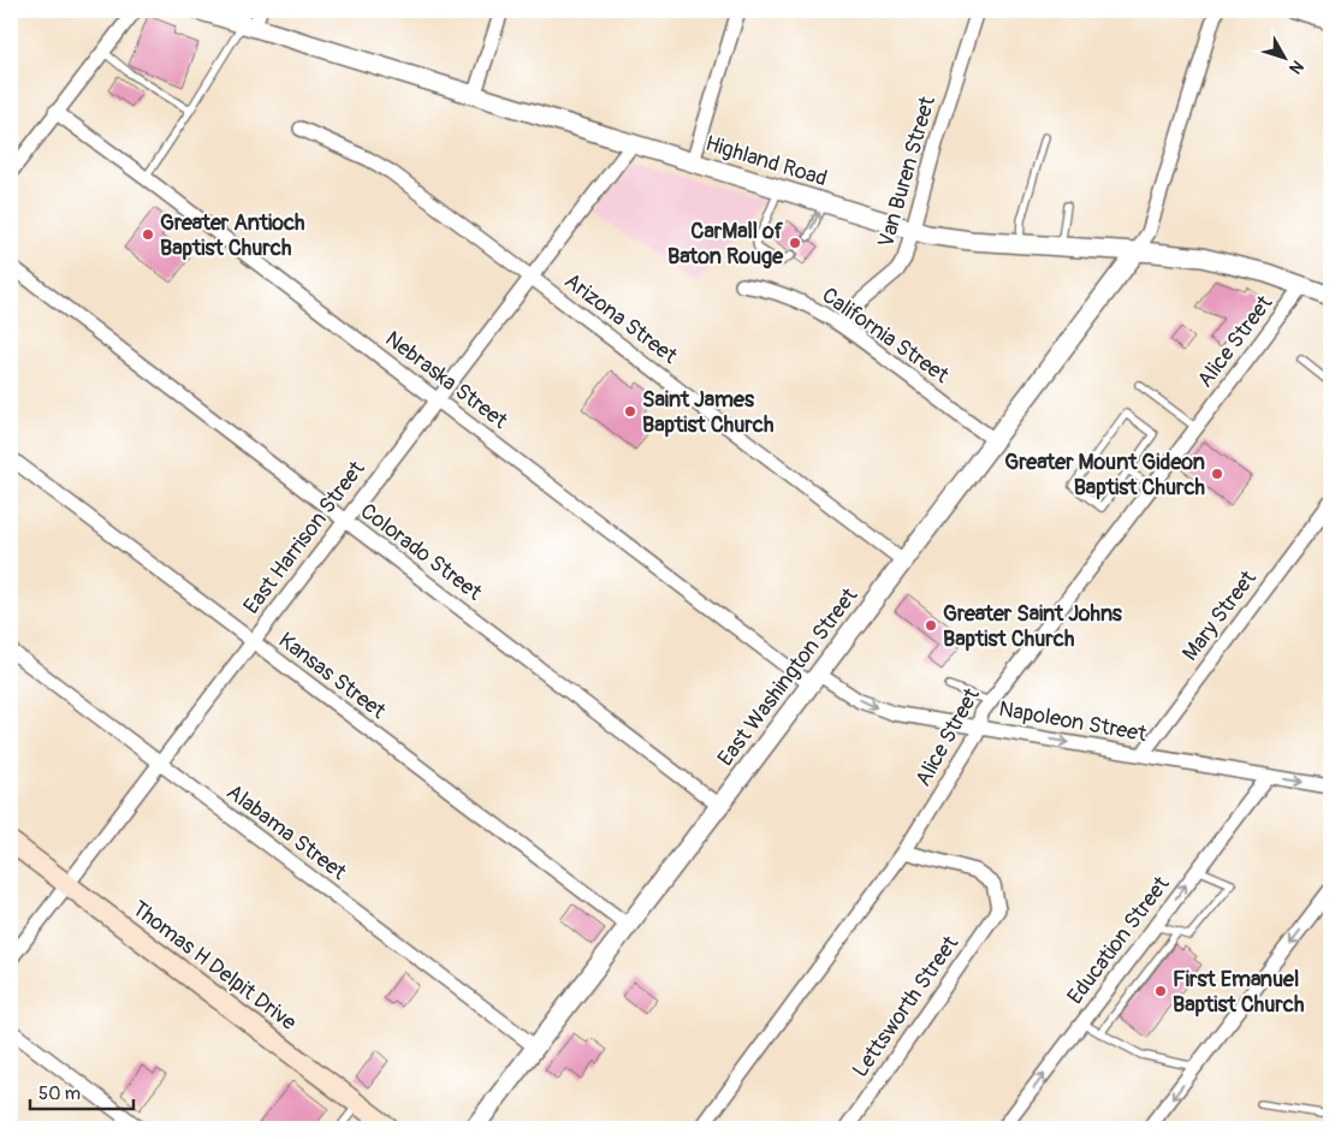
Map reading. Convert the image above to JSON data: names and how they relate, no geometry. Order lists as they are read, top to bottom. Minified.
{"streets":{"main road":["Thomas H Delpit Drive"],"street":["Highland Road","Van Buren Street","Arizona Street","California Street","Alice Street","Nebraska Street","East Harrison Street","Colorado Street","Mary Street","Kansas Street","East Washington Street","Napoleon Street","Alabama Street","Education Street","Lettsworth Street"]},"crossings":[["Highland Road","Van Buren Street"],["Highland Road","Alice Street"],["Highland Road","East Harrison Street"],["Highland Road","East Washington Street"],["Van Buren Street","California Street"],["Arizona Street","East Harrison Street"],["Arizona Street","East Washington Street"],["California Street","East Washington Street"],["Alice Street","Napoleon Street"],["Alice Street","Lettsworth Street"],["Nebraska Street","East Harrison Street"],["Nebraska Street","East Washington Street"],["Nebraska Street","Napoleon Street"],["East Harrison Street","Colorado Street"],["East Harrison Street","Kansas Street"],["East Harrison Street","Alabama Street"],["East Harrison Street","Thomas H Delpit Drive"],["Colorado Street","East Washington Street"],["Mary Street","Napoleon Street"],["Kansas Street","East Washington Street"],["East Washington Street","Napoleon Street"],["East Washington Street","Alabama Street"],["Napoleon Street","Education Street"]],"one_way":["Napoleon Street"],"places":["Greater Antioch Baptist Church","CarMall of Baton Rouge","Saint James Baptist Church","Greater Mount Gideon Baptist Church","Greater Saint Johns Baptist Church","First Emanuel Baptist Church"],"scale_bar":"50 m","north":"bottom right"}
